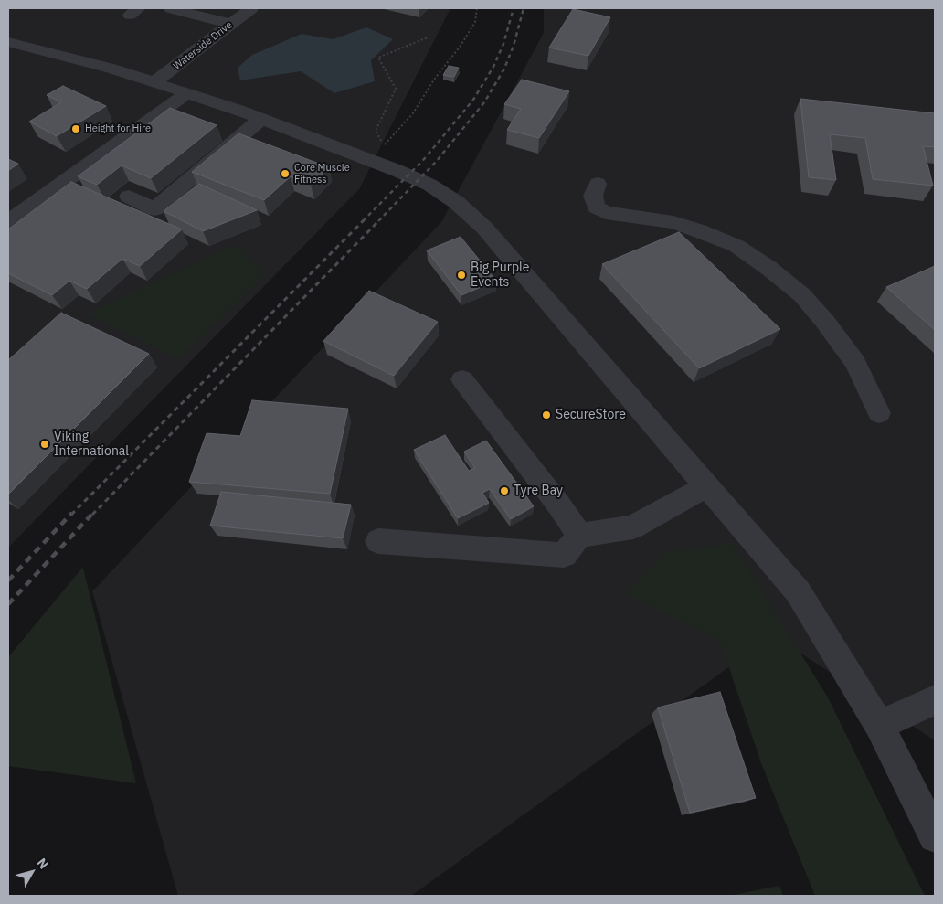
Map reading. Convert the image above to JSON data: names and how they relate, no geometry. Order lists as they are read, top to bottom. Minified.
{"streets":{"street":["Waterside Drive"]},"places":["Height for Hire","Core Muscle Fitness","Big Purple Events","SecureStore","Viking International","Tyre Bay"],"north":"top right"}
